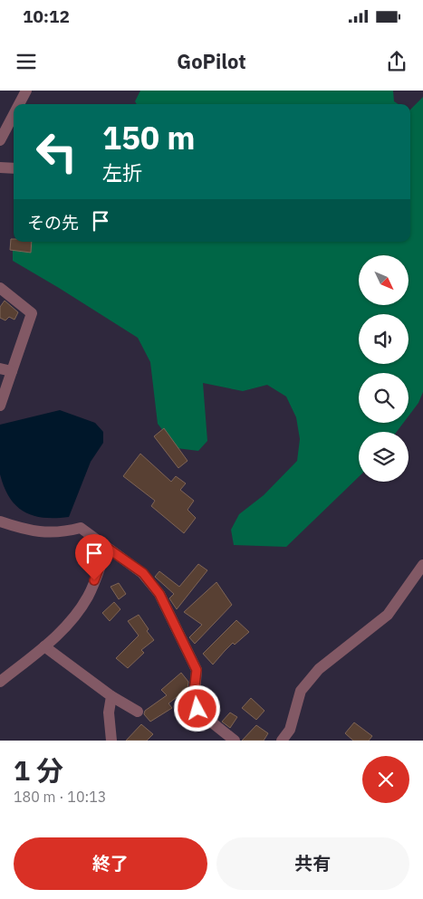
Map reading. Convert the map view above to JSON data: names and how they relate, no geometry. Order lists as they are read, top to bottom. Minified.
{"north":"bottom right","page":{"status":"10:12","header":"GoPilot","turn":["150 m","左折"],"then":"その先","heading":["1 分","180 m · 10:13"],"buttons":["終了","共有"]}}
